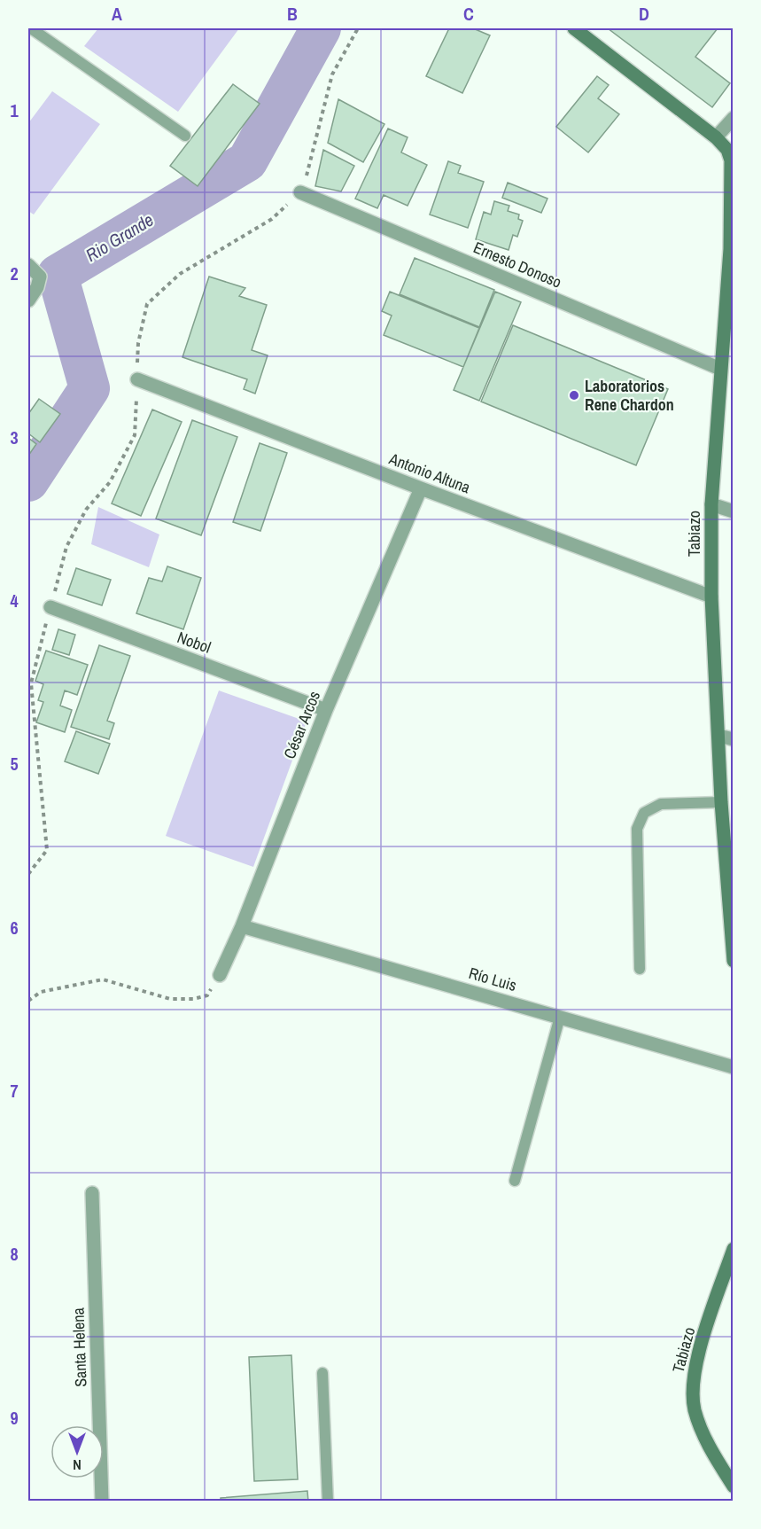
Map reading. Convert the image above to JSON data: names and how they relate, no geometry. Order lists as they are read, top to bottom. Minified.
{"streets":{"street":["Ernesto Donoso","Antonio Altuna","Tabiazo","Nobol","César Arcos","Río Luis","Santa Helena"]},"crossings":[["Ernesto Donoso","Tabiazo"],["Antonio Altuna","Tabiazo"],["Antonio Altuna","César Arcos"],["Nobol","César Arcos"],["César Arcos","Río Luis"]],"water":["Rio Grande"],"places":["Laboratorios Rene Chardon"],"north":"bottom","grid":{"columns":["A","B","C","D"],"rows":["1","2","3","4","5","6","7","8","9"]}}
